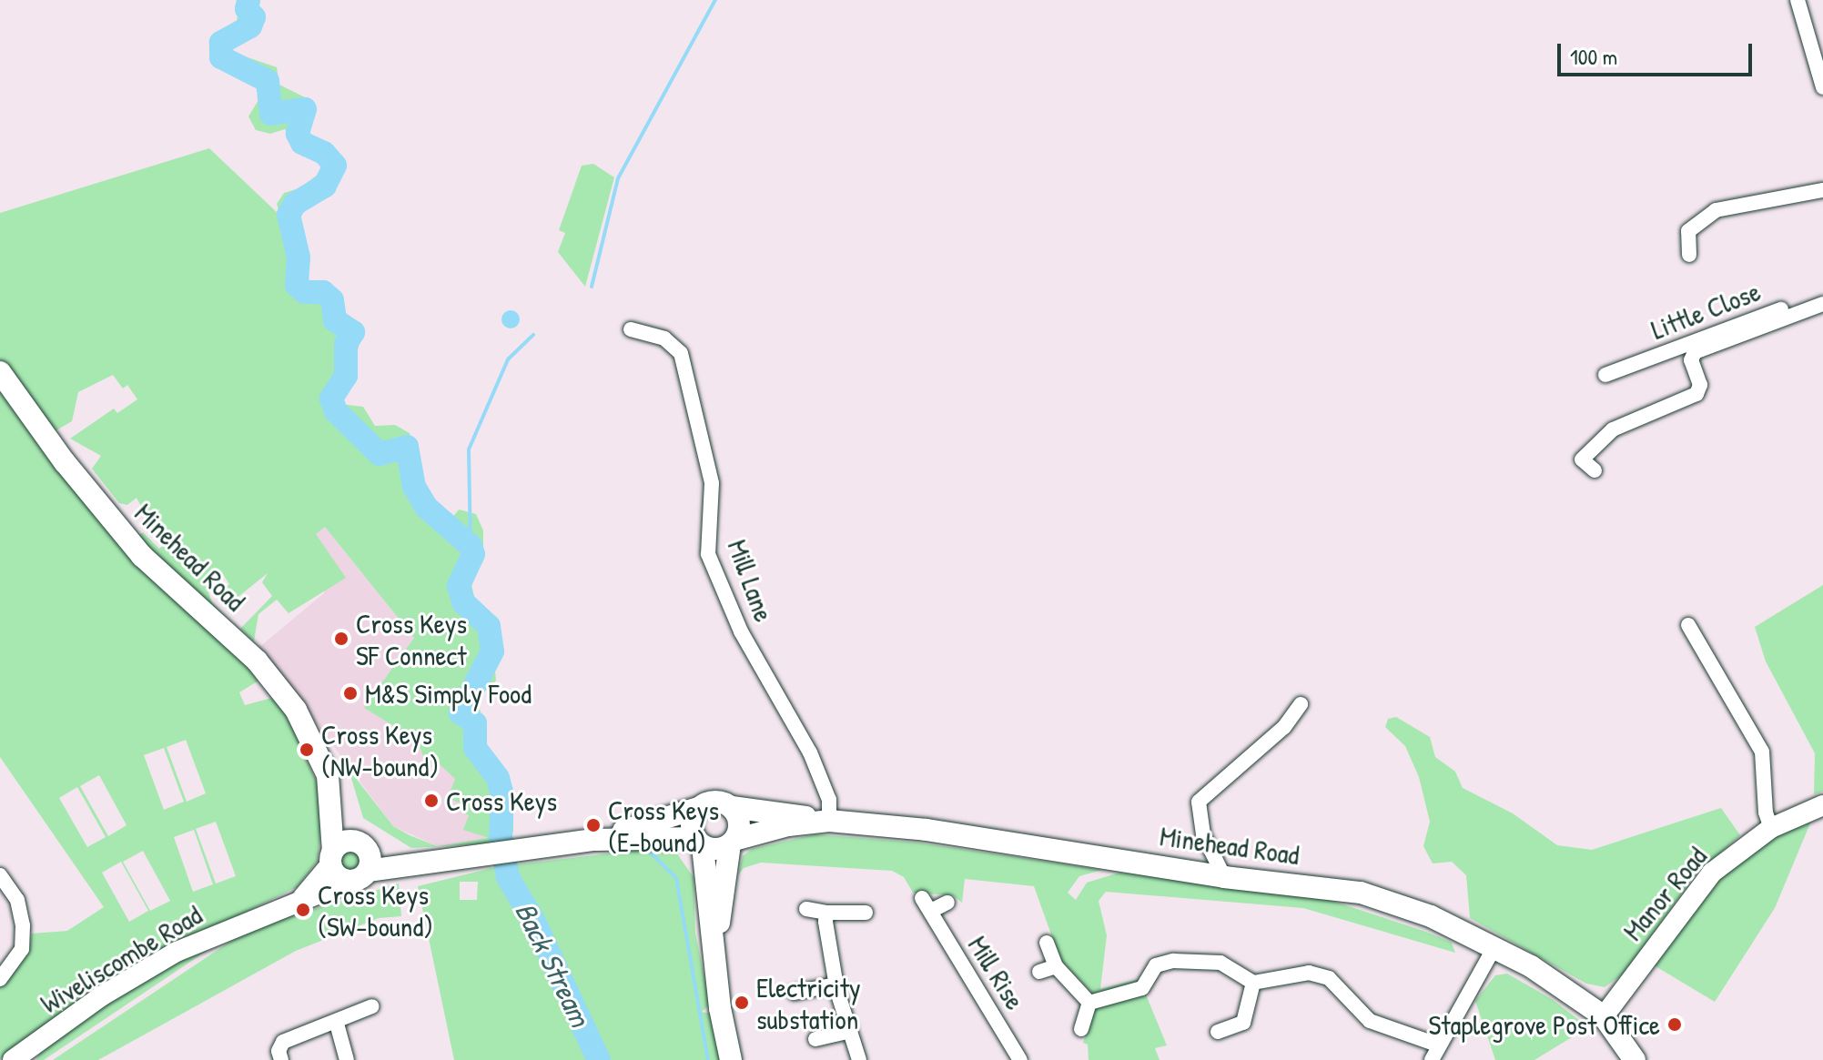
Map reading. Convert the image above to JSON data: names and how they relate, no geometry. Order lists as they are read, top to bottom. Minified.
{"streets":{"main road":["Minehead Road","Manor Road","Wiveliscombe Road"],"street":["Little Close","Mill Lane","Mill Rise"]},"crossings":[["Minehead Road","Mill Lane"],["Minehead Road","Manor Road"],["Minehead Road","Wiveliscombe Road"]],"water":["Back Stream"],"places":["Cross Keys SF Connect","M&S Simply Food","Cross Keys (NW-bound)","Cross Keys","Cross Keys (E-bound)","Cross Keys (SW-bound)","Electricity substation","Staplegrove Post Office"],"scale_bar":"100 m"}
